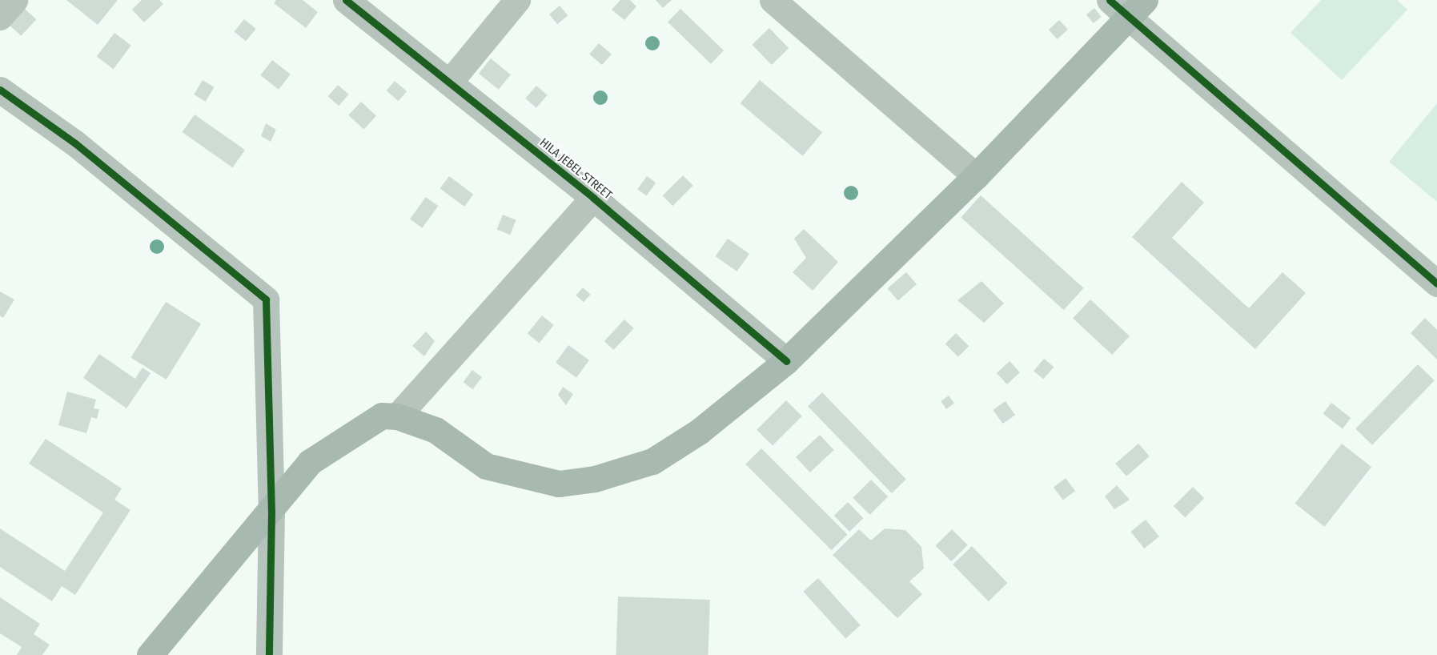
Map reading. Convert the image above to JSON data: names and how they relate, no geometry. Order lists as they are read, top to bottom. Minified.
{"streets":{"street":["HILA JEBEL STREET"]}}
